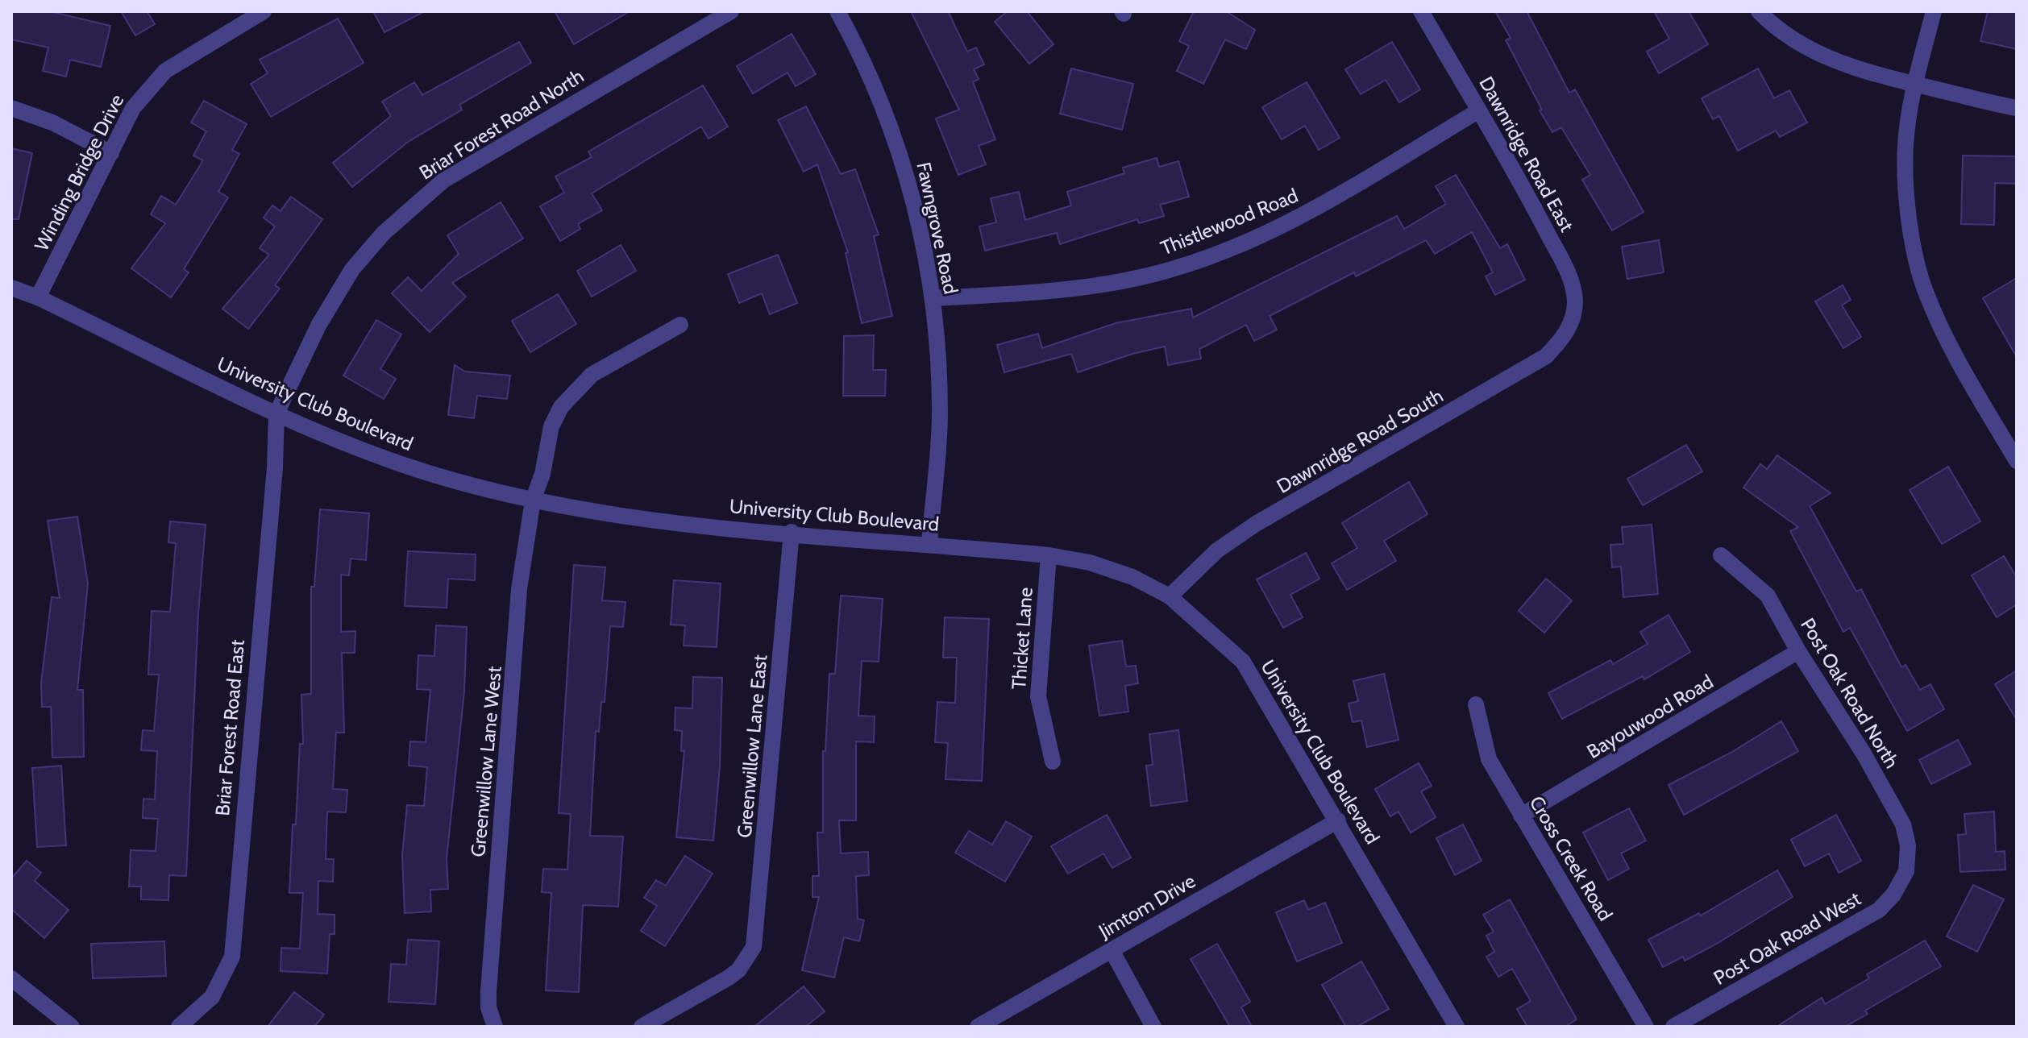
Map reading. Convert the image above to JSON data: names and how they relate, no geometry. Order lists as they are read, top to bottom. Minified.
{"streets":{"street":["Briar Forest Road North","Dawnridge Road East","Winding Bridge Drive","Thistlewood Road","Fawngrove Road","University Club Boulevard","Dawnridge Road South","Thicket Lane","Post Oak Road North","Bayouwood Road","Briar Forest Road East","Greenwillow Lane East","Greenwillow Lane West","Cross Creek Road","Jimtom Drive","Post Oak Road West"]},"crossings":[["Briar Forest Road North","University Club Boulevard"],["Briar Forest Road North","Briar Forest Road East"],["Dawnridge Road East","Thistlewood Road"],["Dawnridge Road East","Dawnridge Road South"],["Winding Bridge Drive","University Club Boulevard"],["Thistlewood Road","Fawngrove Road"],["Fawngrove Road","University Club Boulevard"],["University Club Boulevard","Dawnridge Road South"],["University Club Boulevard","Thicket Lane"],["University Club Boulevard","Briar Forest Road East"],["University Club Boulevard","Greenwillow Lane East"],["University Club Boulevard","Greenwillow Lane West"],["University Club Boulevard","Jimtom Drive"],["Post Oak Road North","Bayouwood Road"],["Post Oak Road North","Post Oak Road West"],["Bayouwood Road","Cross Creek Road"]]}
